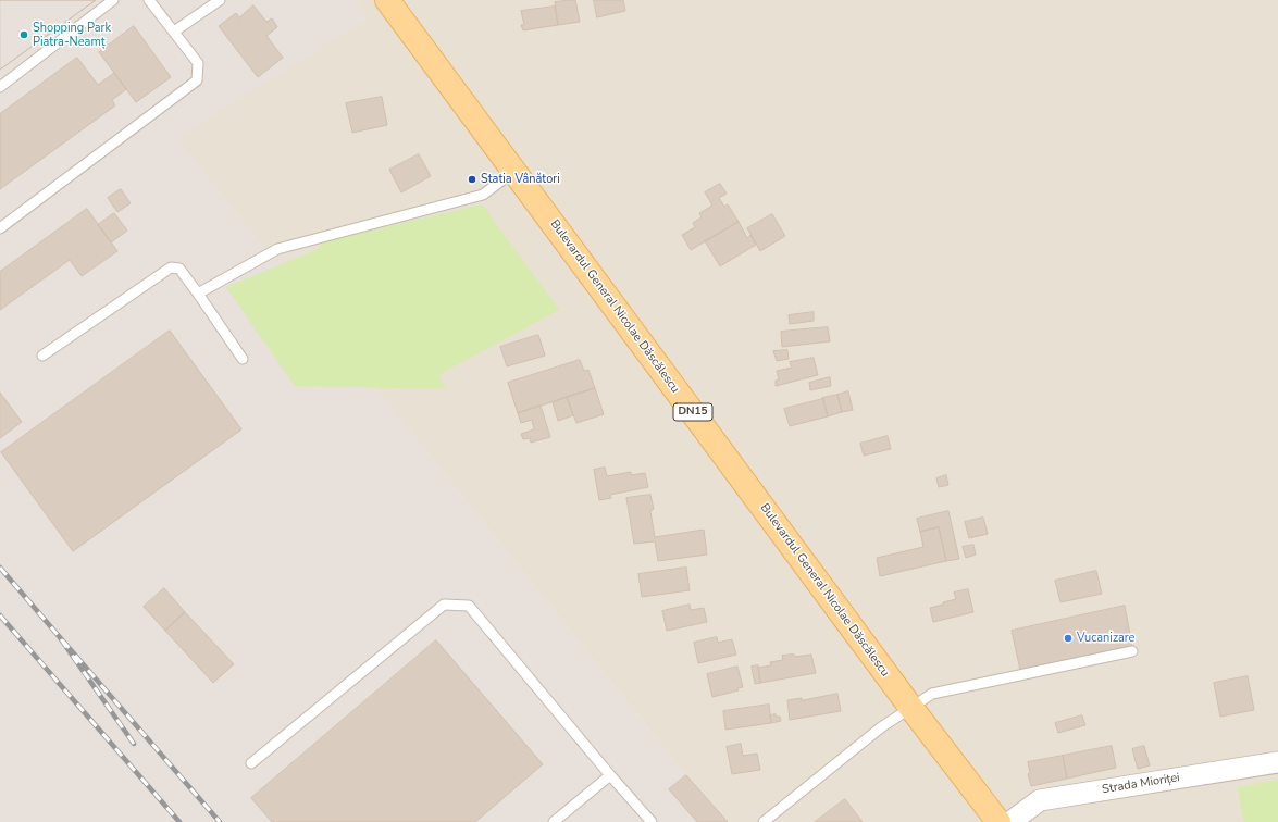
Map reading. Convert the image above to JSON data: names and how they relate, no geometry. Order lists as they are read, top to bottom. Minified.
{"streets":{"main road":["Bulevardul General Nicolae Dăscălescu","DN15"],"street":["Strada Mioriței"]},"places":["Shopping Park Piatra-Neamț","Statia Vânători","Vucanizare"]}
